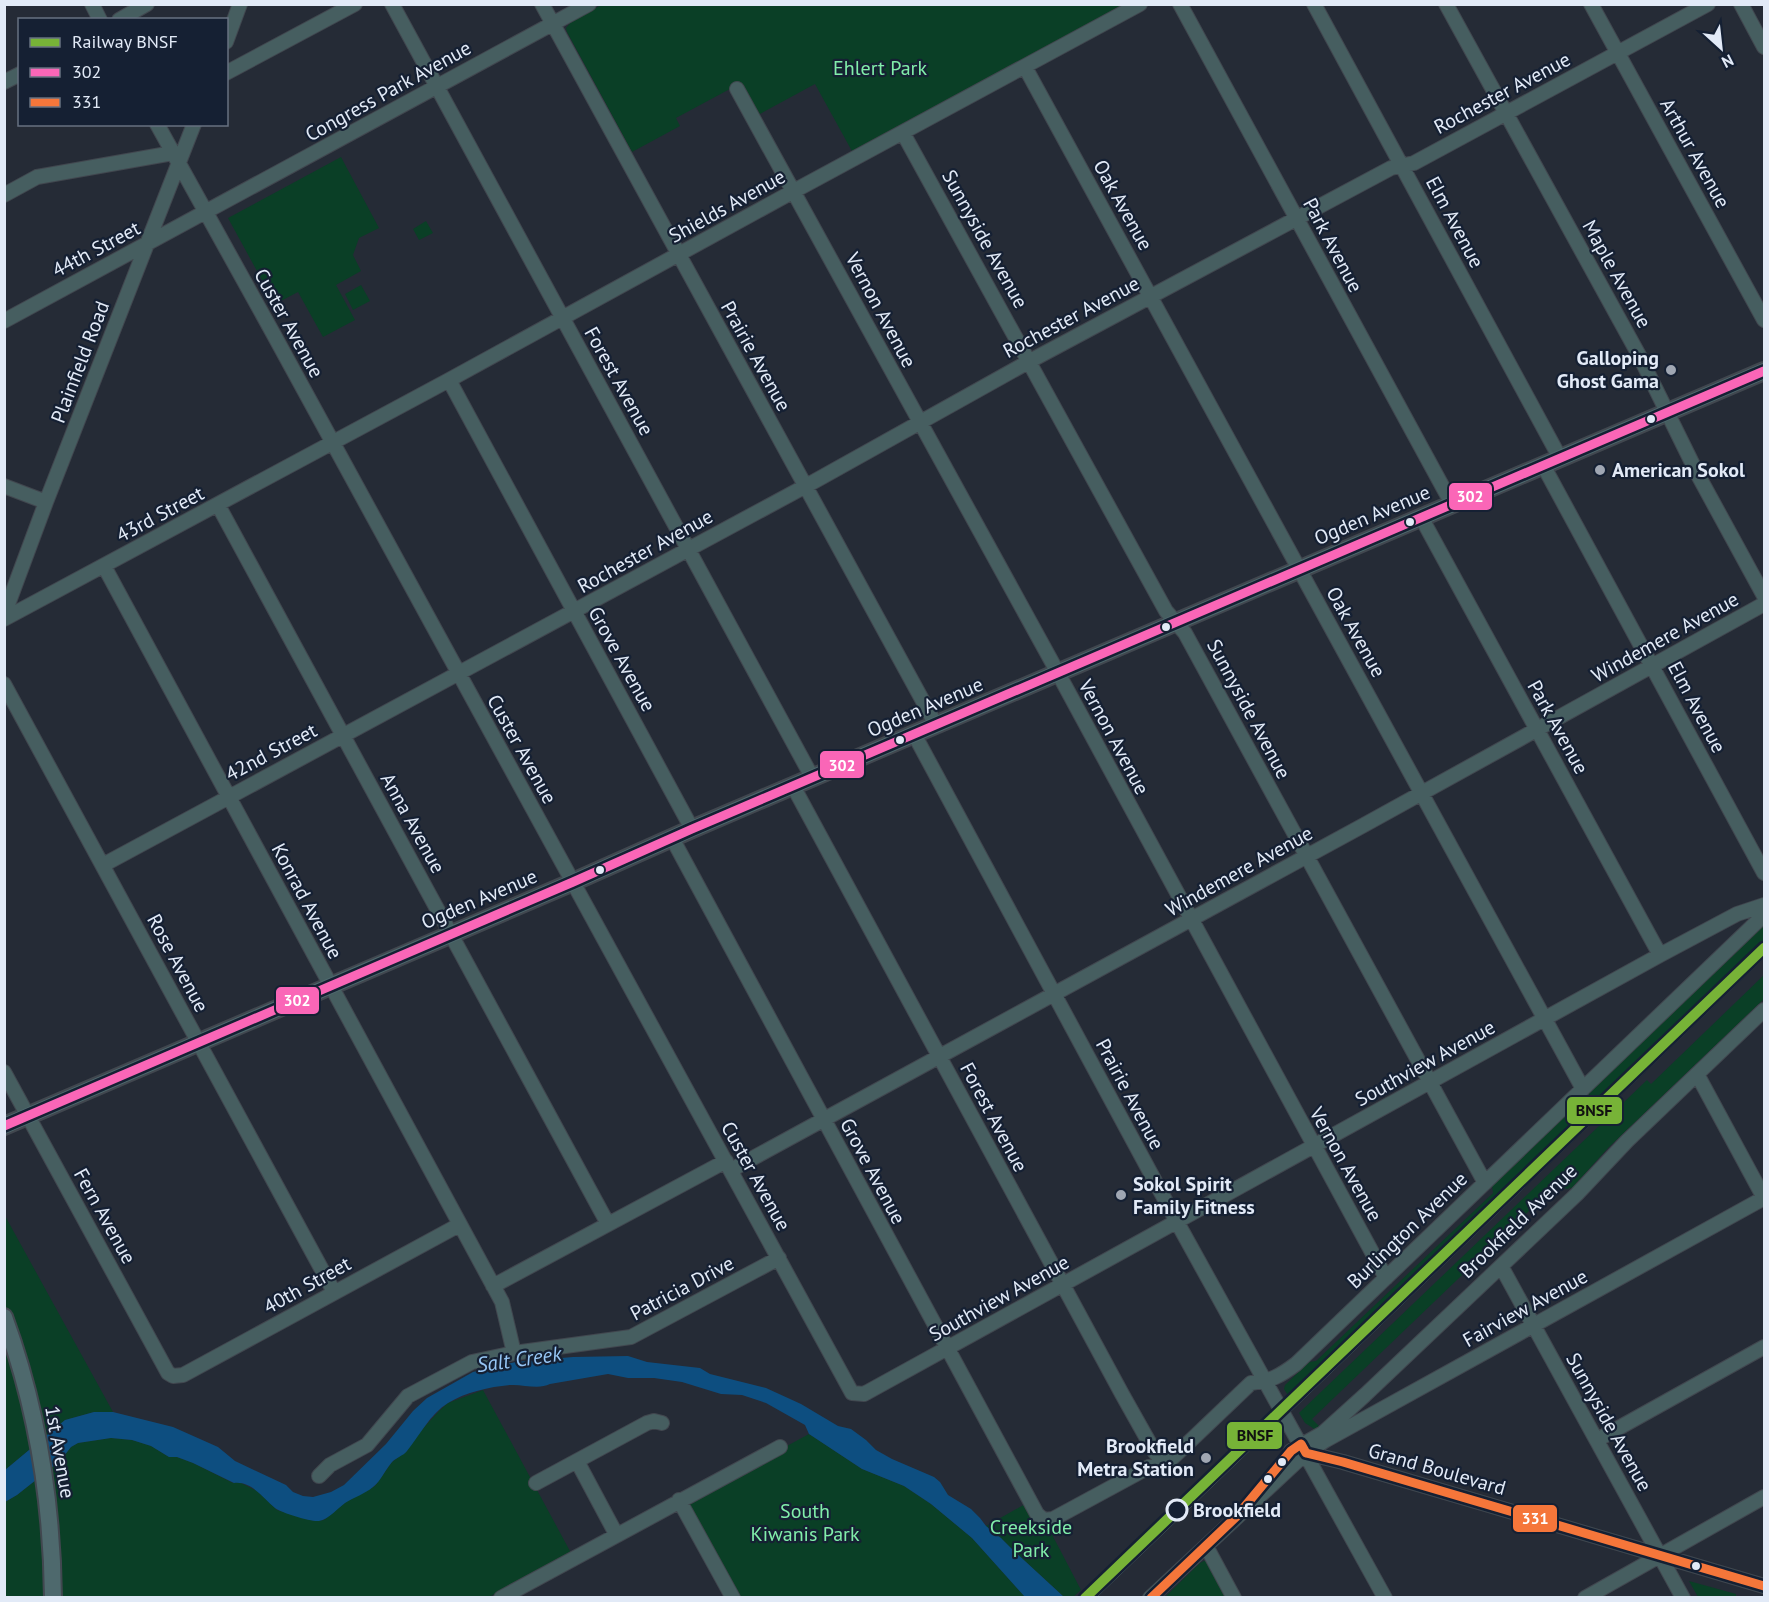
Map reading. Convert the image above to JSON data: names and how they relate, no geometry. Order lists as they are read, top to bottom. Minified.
{"streets":{"main road":["Ogden Avenue","1st Avenue"],"street":["Congress Park Avenue","Rochester Avenue","Arthur Avenue","Oak Avenue","Shields Avenue","Elm Avenue","Sunnyside Avenue","Park Avenue","44th Street","Maple Avenue","Vernon Avenue","Custer Avenue","Prairie Avenue","Plainfield Road","Forest Avenue","43rd Street","Windemere Avenue","Grove Avenue","42nd Street","Anna Avenue","Konrad Avenue","Rose Avenue","Southview Avenue","Fern Avenue","Brookfield Avenue","Burlington Avenue","40th Street","Patricia Drive","Fairview Avenue","Grand Boulevard"]},"crossings":[["Congress Park Avenue","44th Street"],["Congress Park Avenue","Custer Avenue"],["Congress Park Avenue","Prairie Avenue"],["Congress Park Avenue","Forest Avenue"],["Rochester Avenue","Arthur Avenue"],["Rochester Avenue","Oak Avenue"],["Rochester Avenue","Elm Avenue"],["Rochester Avenue","Sunnyside Avenue"],["Rochester Avenue","Park Avenue"],["Rochester Avenue","Maple Avenue"],["Rochester Avenue","Vernon Avenue"],["Rochester Avenue","Custer Avenue"],["Rochester Avenue","Prairie Avenue"],["Rochester Avenue","Forest Avenue"],["Rochester Avenue","Grove Avenue"],["Rochester Avenue","42nd Street"],["Oak Avenue","Shields Avenue"],["Oak Avenue","Ogden Avenue"],["Oak Avenue","Windemere Avenue"],["Oak Avenue","Southview Avenue"],["Oak Avenue","Burlington Avenue"],["Shields Avenue","Sunnyside Avenue"],["Shields Avenue","Vernon Avenue"],["Shields Avenue","Custer Avenue"],["Shields Avenue","Prairie Avenue"],["Shields Avenue","Forest Avenue"],["Shields Avenue","43rd Street"],["Shields Avenue","Grove Avenue"],["Elm Avenue","Ogden Avenue"],["Elm Avenue","Windemere Avenue"],["Sunnyside Avenue","Ogden Avenue"],["Sunnyside Avenue","Windemere Avenue"],["Sunnyside Avenue","Southview Avenue"],["Sunnyside Avenue","Brookfield Avenue"],["Sunnyside Avenue","Burlington Avenue"],["Sunnyside Avenue","Fairview Avenue"],["Sunnyside Avenue","Grand Boulevard"],["Park Avenue","Ogden Avenue"],["Park Avenue","Windemere Avenue"],["Park Avenue","Southview Avenue"],["44th Street","Custer Avenue"],["44th Street","Plainfield Road"],["Maple Avenue","Ogden Avenue"],["Vernon Avenue","Ogden Avenue"],["Vernon Avenue","Windemere Avenue"],["Vernon Avenue","Southview Avenue"],["Vernon Avenue","Burlington Avenue"],["Custer Avenue","Plainfield Road"],["Custer Avenue","43rd Street"],["Custer Avenue","Ogden Avenue"],["Custer Avenue","Windemere Avenue"],["Custer Avenue","42nd Street"],["Custer Avenue","Southview Avenue"],["Custer Avenue","Patricia Drive"],["Prairie Avenue","Ogden Avenue"],["Prairie Avenue","Windemere Avenue"],["Prairie Avenue","Southview Avenue"],["Prairie Avenue","Brookfield Avenue"],["Prairie Avenue","Burlington Avenue"],["Prairie Avenue","Fairview Avenue"],["Prairie Avenue","Grand Boulevard"],["Plainfield Road","43rd Street"],["Forest Avenue","Ogden Avenue"],["Forest Avenue","Windemere Avenue"],["Forest Avenue","Southview Avenue"],["Forest Avenue","Burlington Avenue"],["43rd Street","Anna Avenue"],["43rd Street","Konrad Avenue"],["Ogden Avenue","Grove Avenue"],["Ogden Avenue","Anna Avenue"],["Ogden Avenue","Konrad Avenue"],["Ogden Avenue","Rose Avenue"],["Ogden Avenue","Fern Avenue"],["Windemere Avenue","Grove Avenue"],["Grove Avenue","Southview Avenue"],["Grove Avenue","Burlington Avenue"],["42nd Street","Anna Avenue"],["42nd Street","Konrad Avenue"],["42nd Street","Rose Avenue"],["Konrad Avenue","40th Street"],["Konrad Avenue","Patricia Drive"],["Rose Avenue","40th Street"],["Fern Avenue","40th Street"],["Brookfield Avenue","Fairview Avenue"],["Brookfield Avenue","Grand Boulevard"],["Fairview Avenue","Grand Boulevard"]],"water":["Salt Creek"],"parks":["Ehlert Park","South Kiwanis Park","Creekside Park"],"places":["Galloping Ghost Gama","American Sokol","Sokol Spirit Family Fitness","Brookfield Metra Station","Brookfield"],"lines":["transit line 302","rail line BNSF","transit line 331"],"legend":["Railway BNSF","302","331"],"north":"bottom right"}
